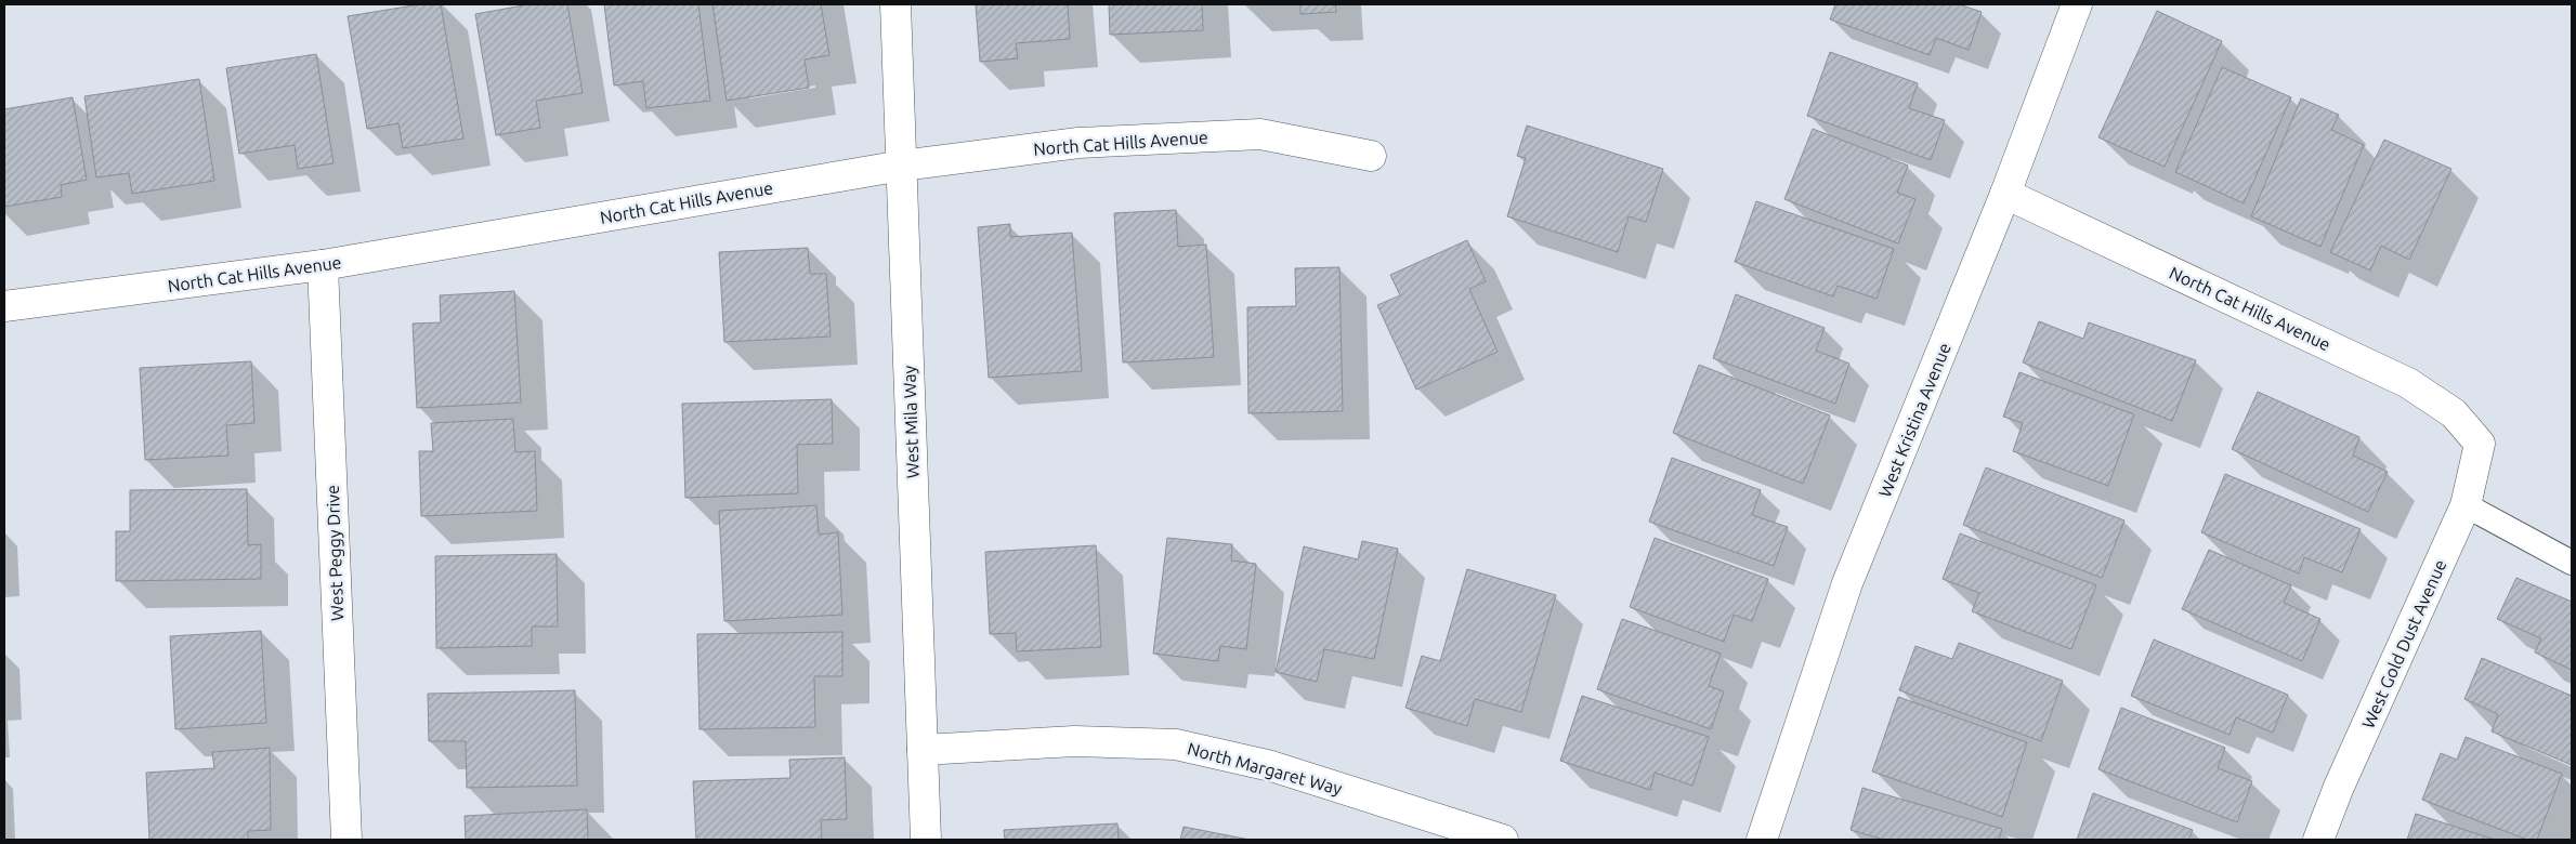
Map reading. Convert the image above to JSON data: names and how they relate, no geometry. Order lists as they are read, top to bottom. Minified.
{"streets":{"street":["North Cat Hills Avenue","West Kristina Avenue","West Mila Way","West Peggy Drive","West Gold Dust Avenue","North Margaret Way"]},"crossings":[["North Cat Hills Avenue","West Kristina Avenue"],["North Cat Hills Avenue","West Mila Way"],["North Cat Hills Avenue","West Peggy Drive"],["North Cat Hills Avenue","West Gold Dust Avenue"],["West Mila Way","North Margaret Way"]]}
